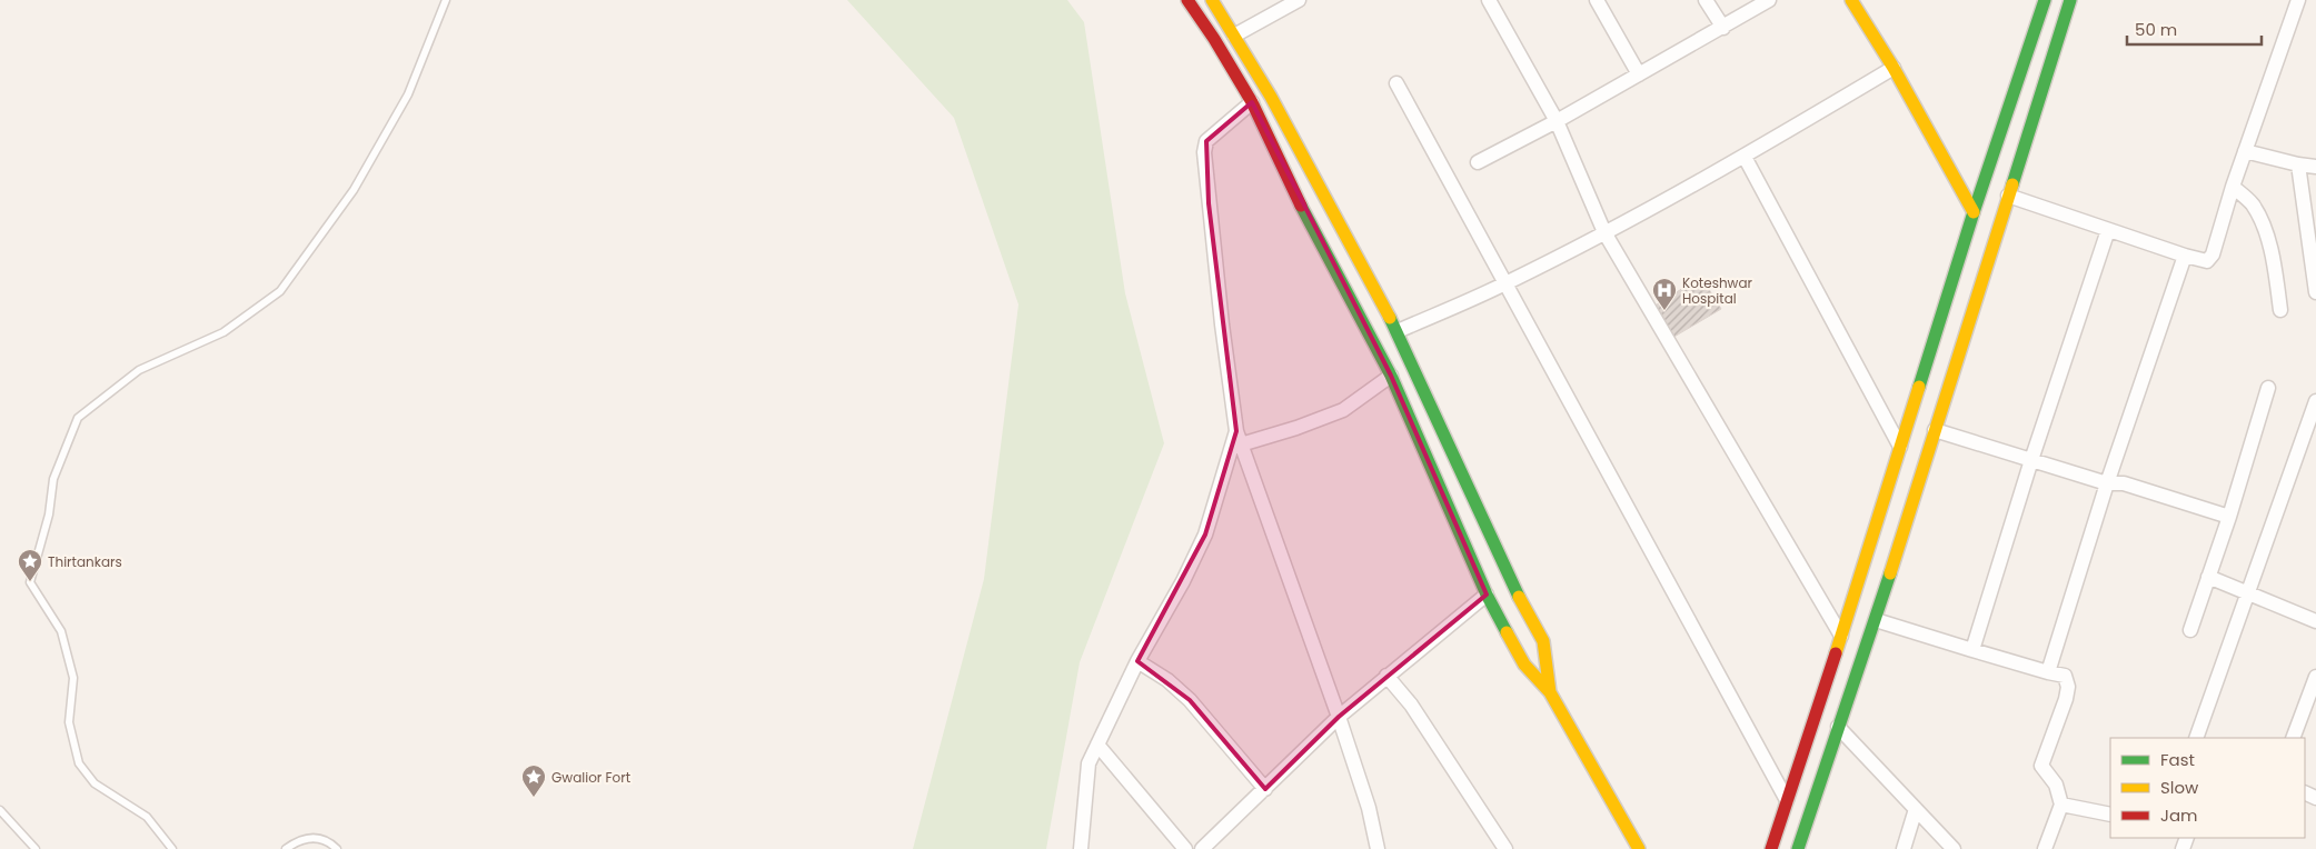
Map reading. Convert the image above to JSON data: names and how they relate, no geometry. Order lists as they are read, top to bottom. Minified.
{"places":{"hospital":["Koteshwar Hospital"],"place":["Thirtankars","Gwalior Fort"]},"legend":["Fast","Slow","Jam"],"scale_bar":"50 m"}
